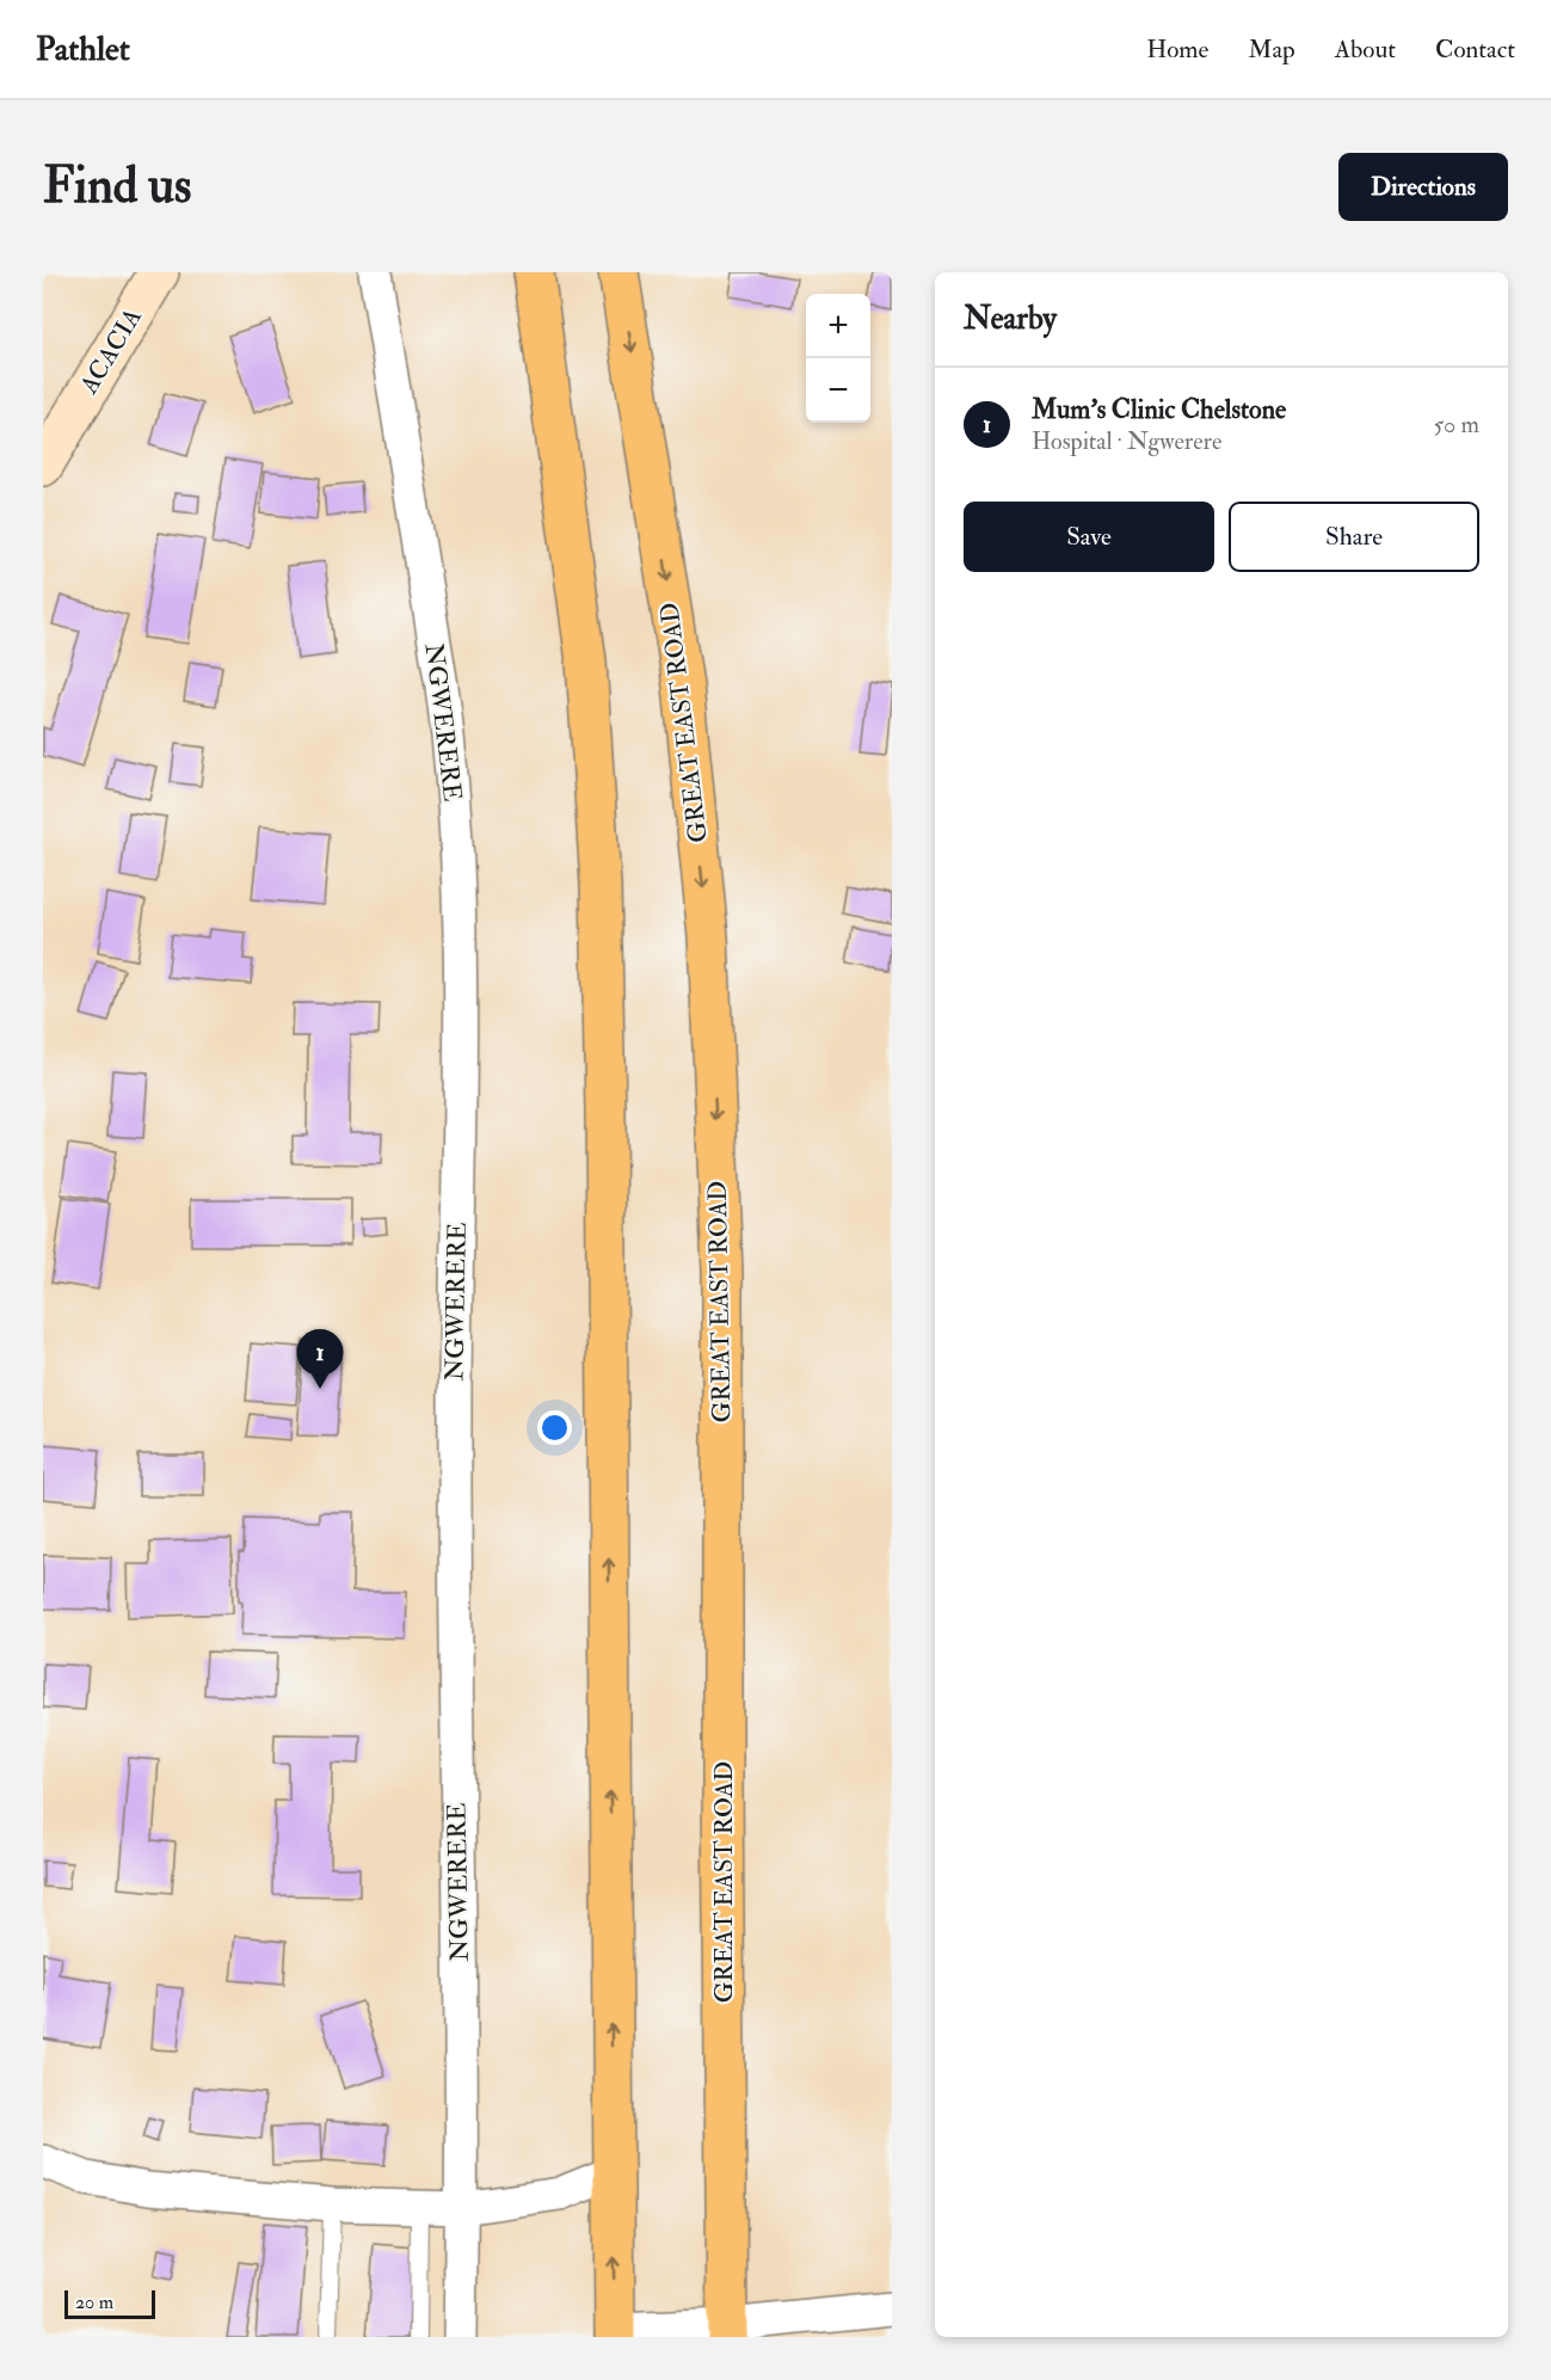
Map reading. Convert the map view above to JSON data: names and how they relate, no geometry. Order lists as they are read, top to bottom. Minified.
{"streets":{"main road":["ACACIA","GREAT EAST ROAD"],"street":["NGWERERE"]},"scale_bar":"20 m","page":{"header":"Pathlet","nav":["Home","Map","About","Contact"],"buttons":["Directions",["Save","Share"]],"title":"Find us","heading":"Nearby","map_buttons":["+","−"],"list":[{"mark":"1","name":"Mum's Clinic Chelstone","note":"Hospital · Ngwerere","value":"50 m"}],"pins":"1","scale":"20 m"}}
